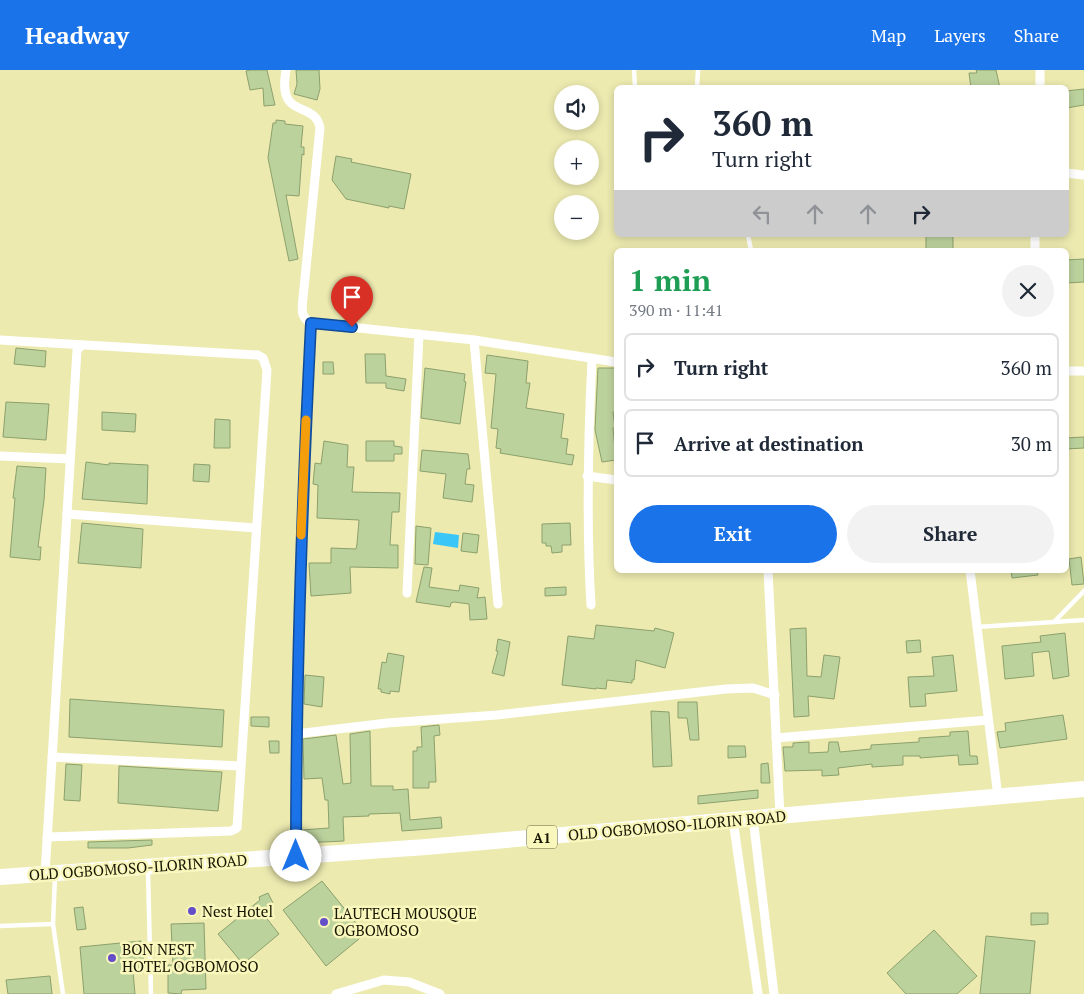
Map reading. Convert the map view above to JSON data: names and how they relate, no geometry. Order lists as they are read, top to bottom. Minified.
{"streets":{"highway":["OLD OGBOMOSO-ILORIN ROAD","A1"]},"places":["Nest Hotel","LAUTECH MOUSQUE OGBOMOSO","BON NEST HOTEL OGBOMOSO"],"page":{"header":"Headway","nav":["Map","Layers","Share"],"map_buttons":["+","−"],"turn":["360 m","Turn right"],"heading":["1 min","390 m · 11:41"],"list":[{"name":"Turn right","value":"360 m"},{"name":"Arrive at destination","value":"30 m"}],"buttons":["Exit","Share"]}}
